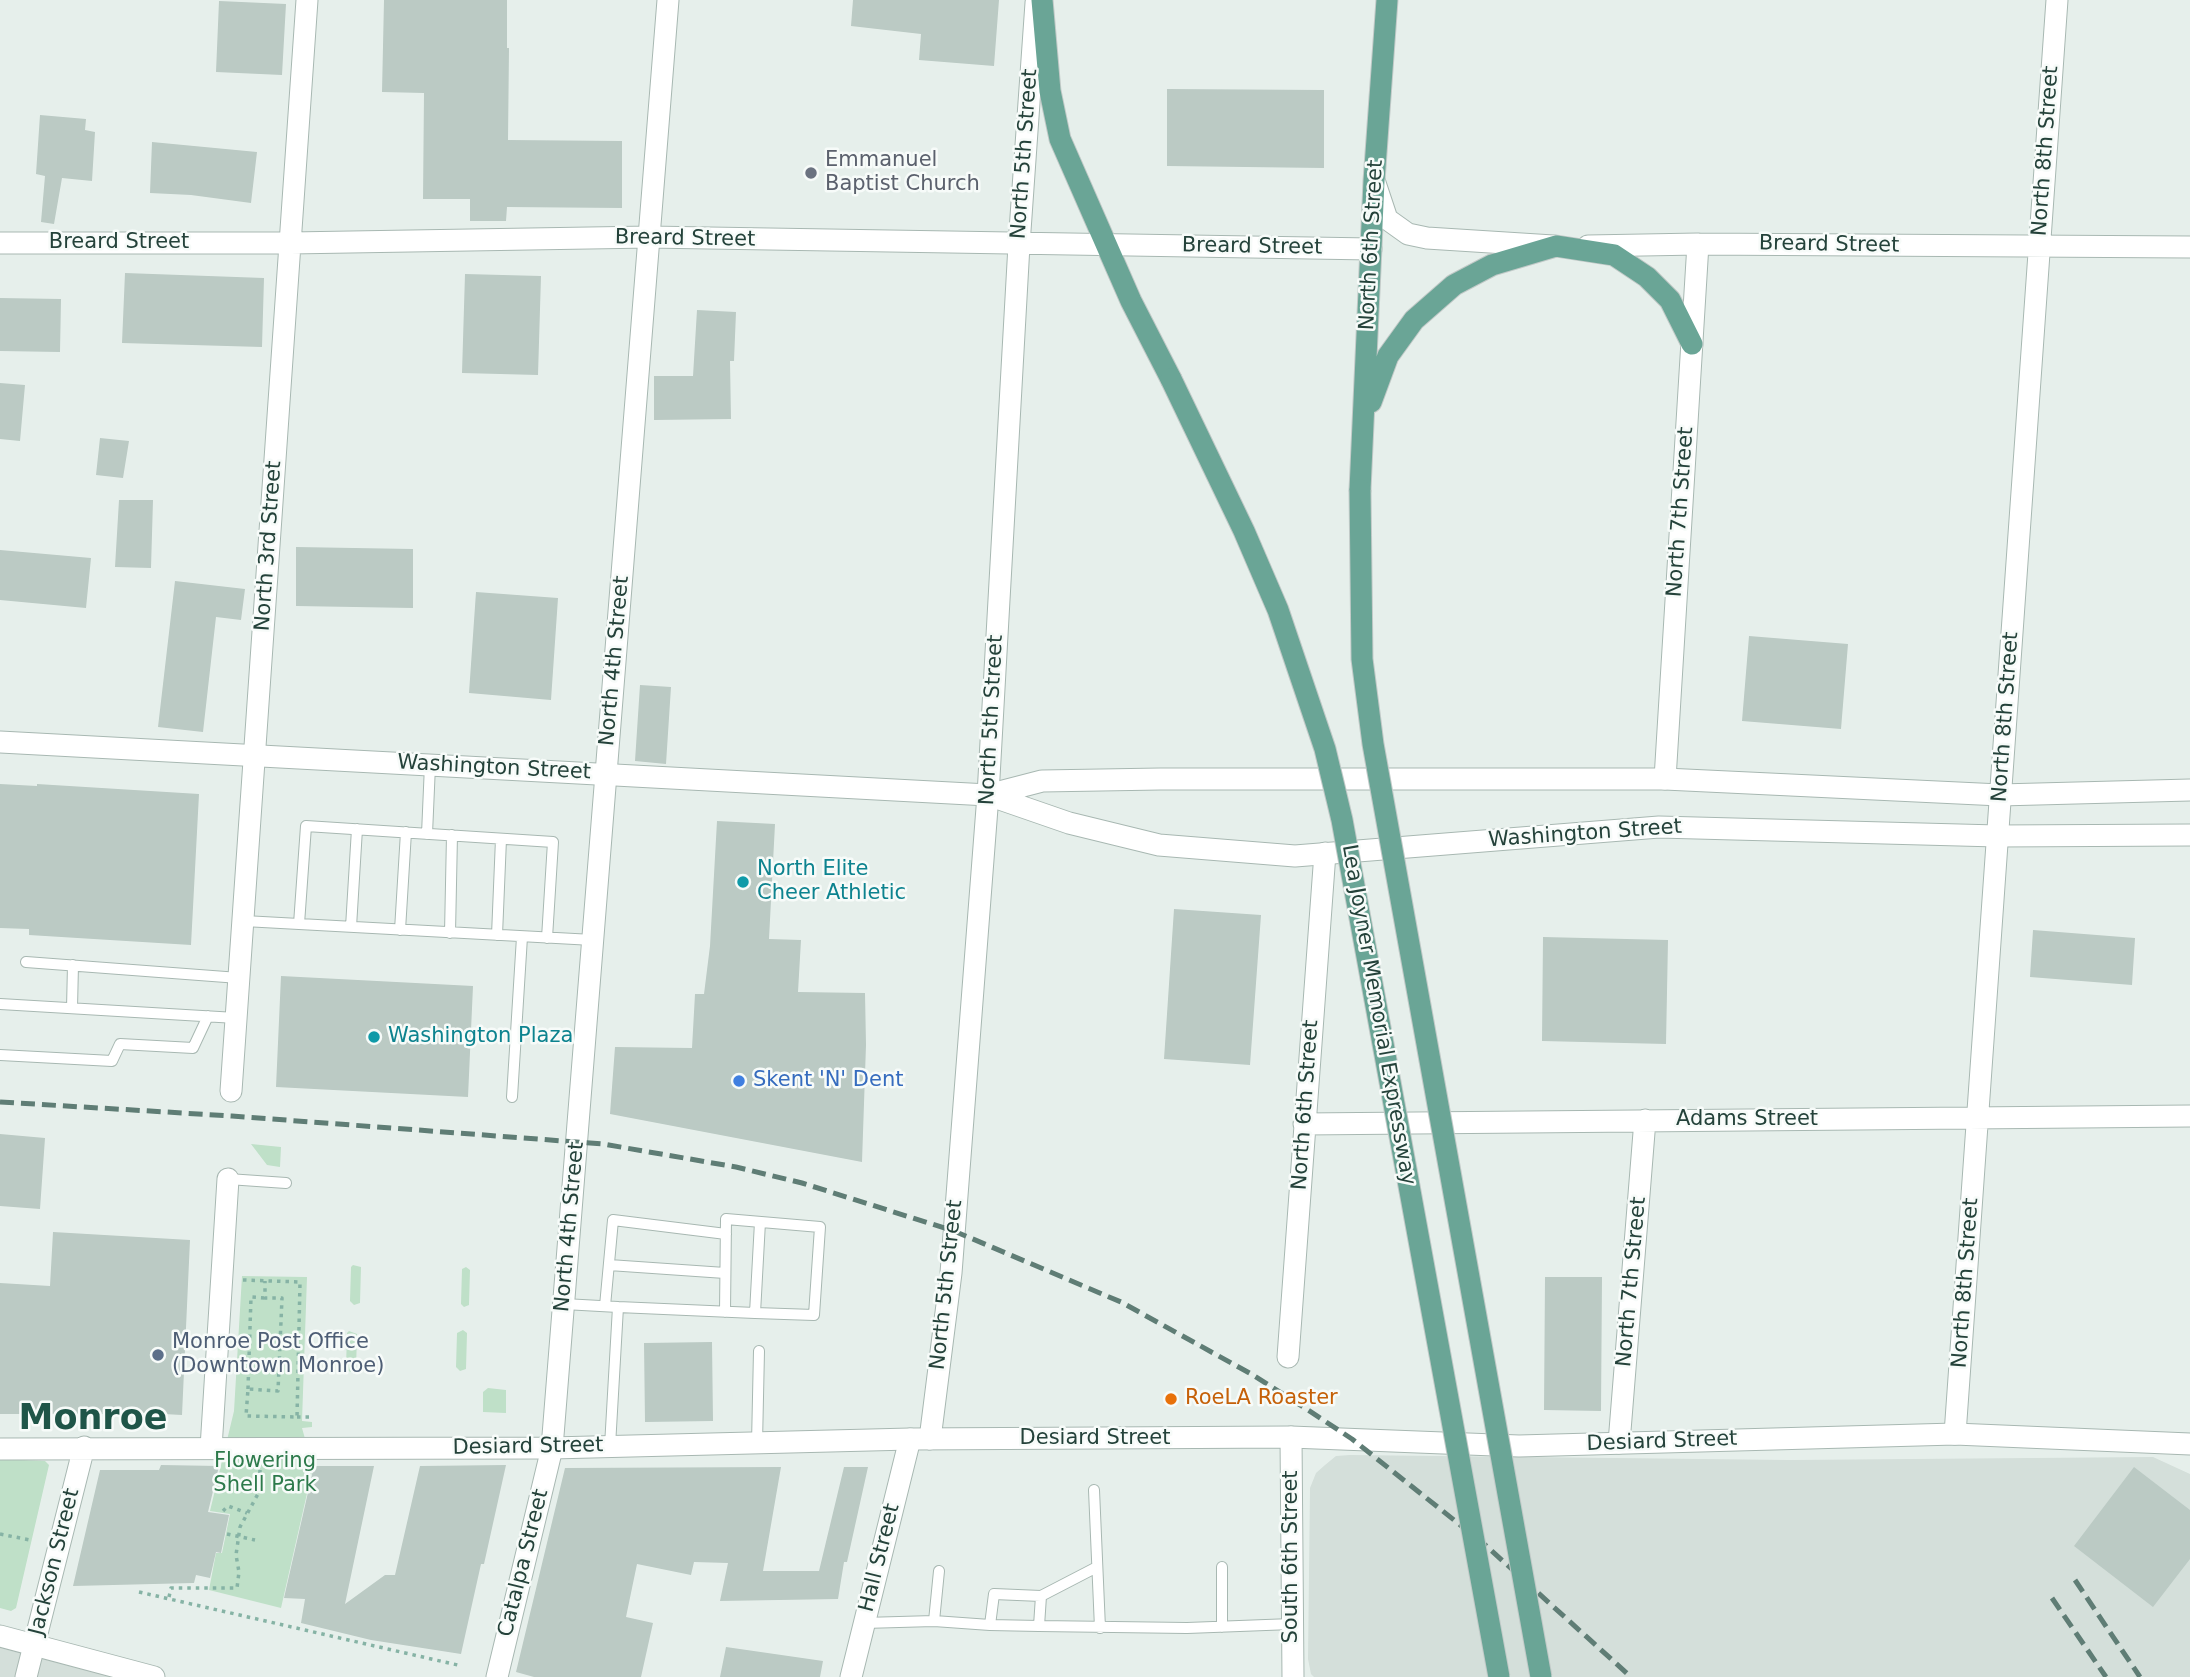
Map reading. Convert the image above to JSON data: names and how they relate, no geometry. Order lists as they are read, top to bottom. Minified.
{"streets":{"main road":["North 5th Street","North 6th Street","Lea Joyner Memorial Expressway"],"street":["North 8th Street","Breard Street","North 7th Street","North 3rd Street","North 4th Street","Washington Street","Adams Street","Desiard Street","South 6th Street","Hall Street","Jackson Street","Catalpa Street"]},"crossings":[["North 8th Street","Breard Street"],["North 8th Street","Washington Street"],["North 8th Street","Adams Street"],["North 8th Street","Desiard Street"],["North 5th Street","Breard Street"],["North 5th Street","Washington Street"],["North 5th Street","Lea Joyner Memorial Expressway"],["North 5th Street","Desiard Street"],["North 5th Street","Hall Street"],["Breard Street","North 6th Street"],["Breard Street","North 7th Street"],["Breard Street","North 3rd Street"],["Breard Street","North 4th Street"],["North 6th Street","Washington Street"],["North 6th Street","Lea Joyner Memorial Expressway"],["North 6th Street","Adams Street"],["North 7th Street","Washington Street"],["North 7th Street","Adams Street"],["North 7th Street","Desiard Street"],["North 3rd Street","Washington Street"],["North 4th Street","Washington Street"],["North 4th Street","Desiard Street"],["North 4th Street","Catalpa Street"],["Desiard Street","South 6th Street"],["Desiard Street","Hall Street"],["Desiard Street","Jackson Street"],["Desiard Street","Catalpa Street"]],"districts":["Monroe"],"parks":["Flowering Shell Park"],"places":["Emmanuel Baptist Church","North Elite Cheer Athletic","Washington Plaza","Skent 'N' Dent","Monroe Post Office (Downtown Monroe)","RoeLA Roaster"]}
